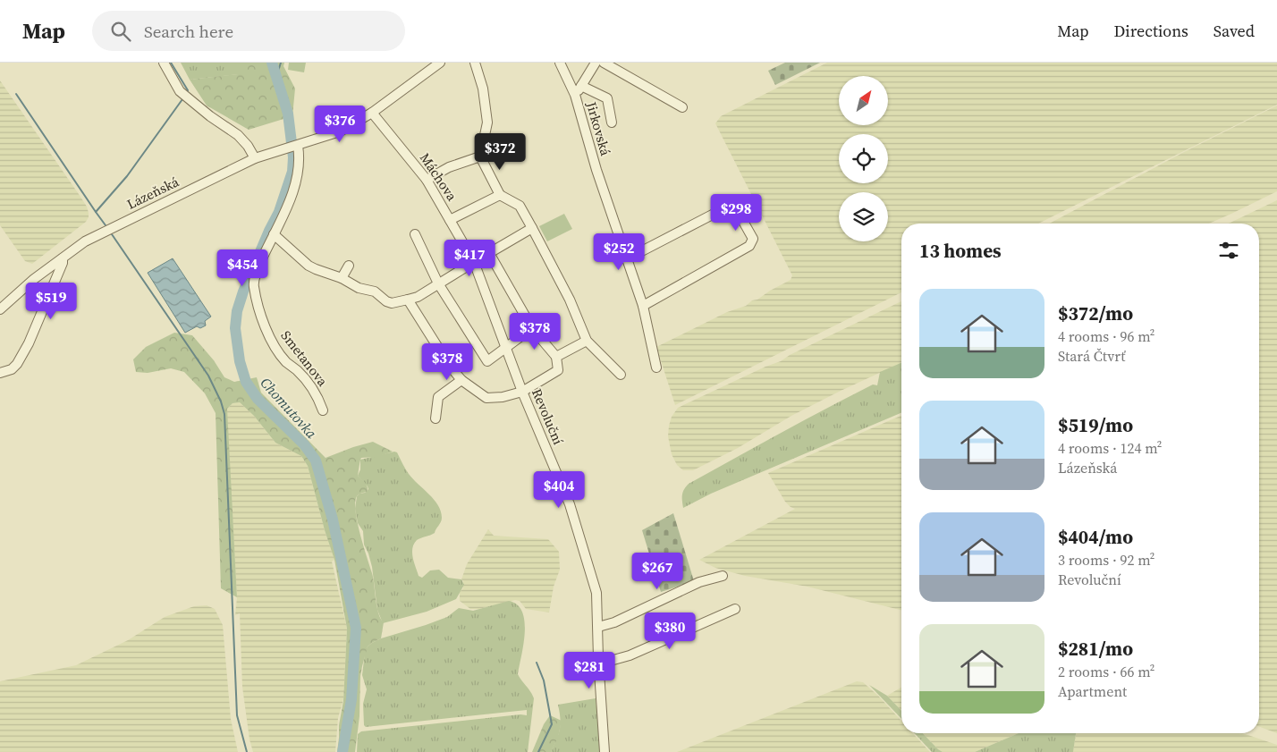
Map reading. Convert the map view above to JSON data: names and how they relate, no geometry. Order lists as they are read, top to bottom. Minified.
{"streets":{"street":["Jirkovská","Máchova","Lázeňská","Smetanova","Revoluční"]},"crossings":[["Máchova","Lázeňská"],["Máchova","Revoluční"],["Lázeňská","Smetanova"]],"water":["Chomutovka"],"north":"top right","page":{"header":"Map","search":"Search here","nav":["Map","Directions","Saved"],"price":["$376","$372","$298","$252","$417","$454","$519","$378","$378","$404","$267","$380","$281"],"heading":"13 homes","list":[{"name":"$372/mo","note":"4 rooms · 96 m² · Stará Čtvrť"},{"name":"$519/mo","note":"4 rooms · 124 m² · Lázeňská"},{"name":"$404/mo","note":"3 rooms · 92 m² · Revoluční"},{"name":"$281/mo","note":"2 rooms · 66 m² · Apartment"}]}}
